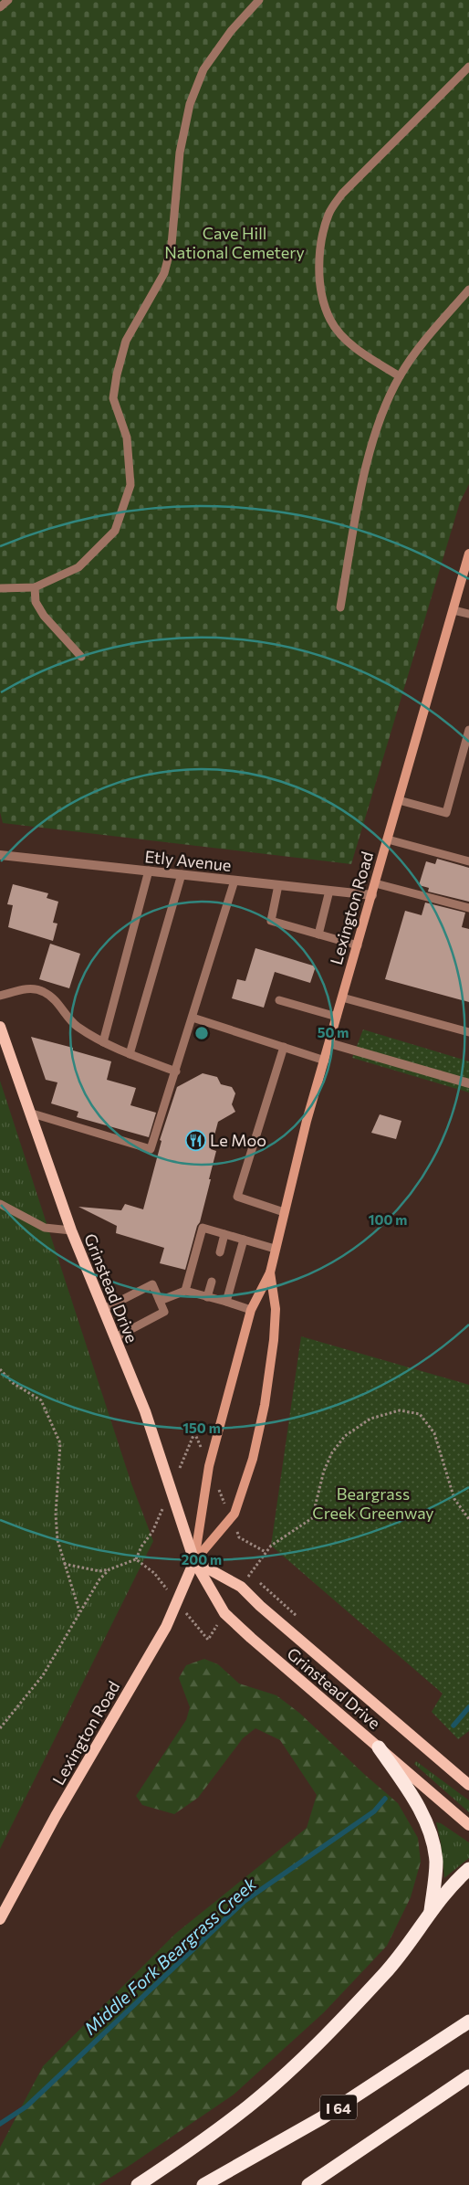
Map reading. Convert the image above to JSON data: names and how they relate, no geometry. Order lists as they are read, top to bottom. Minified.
{"streets":{"highway":["I 64"],"main road":["Lexington Road","Grinstead Drive"],"street":["Etly Avenue"]},"crossings":[["Etly Avenue","Lexington Road"],["Lexington Road","Grinstead Drive"]],"water":["Middle Fork Beargrass Creek"],"parks":["Cave Hill National Cemetery","Beargrass Creek Greenway"],"places":{"restaurant":["Le Moo"]},"rings":["50 m","100 m","150 m","200 m"]}
